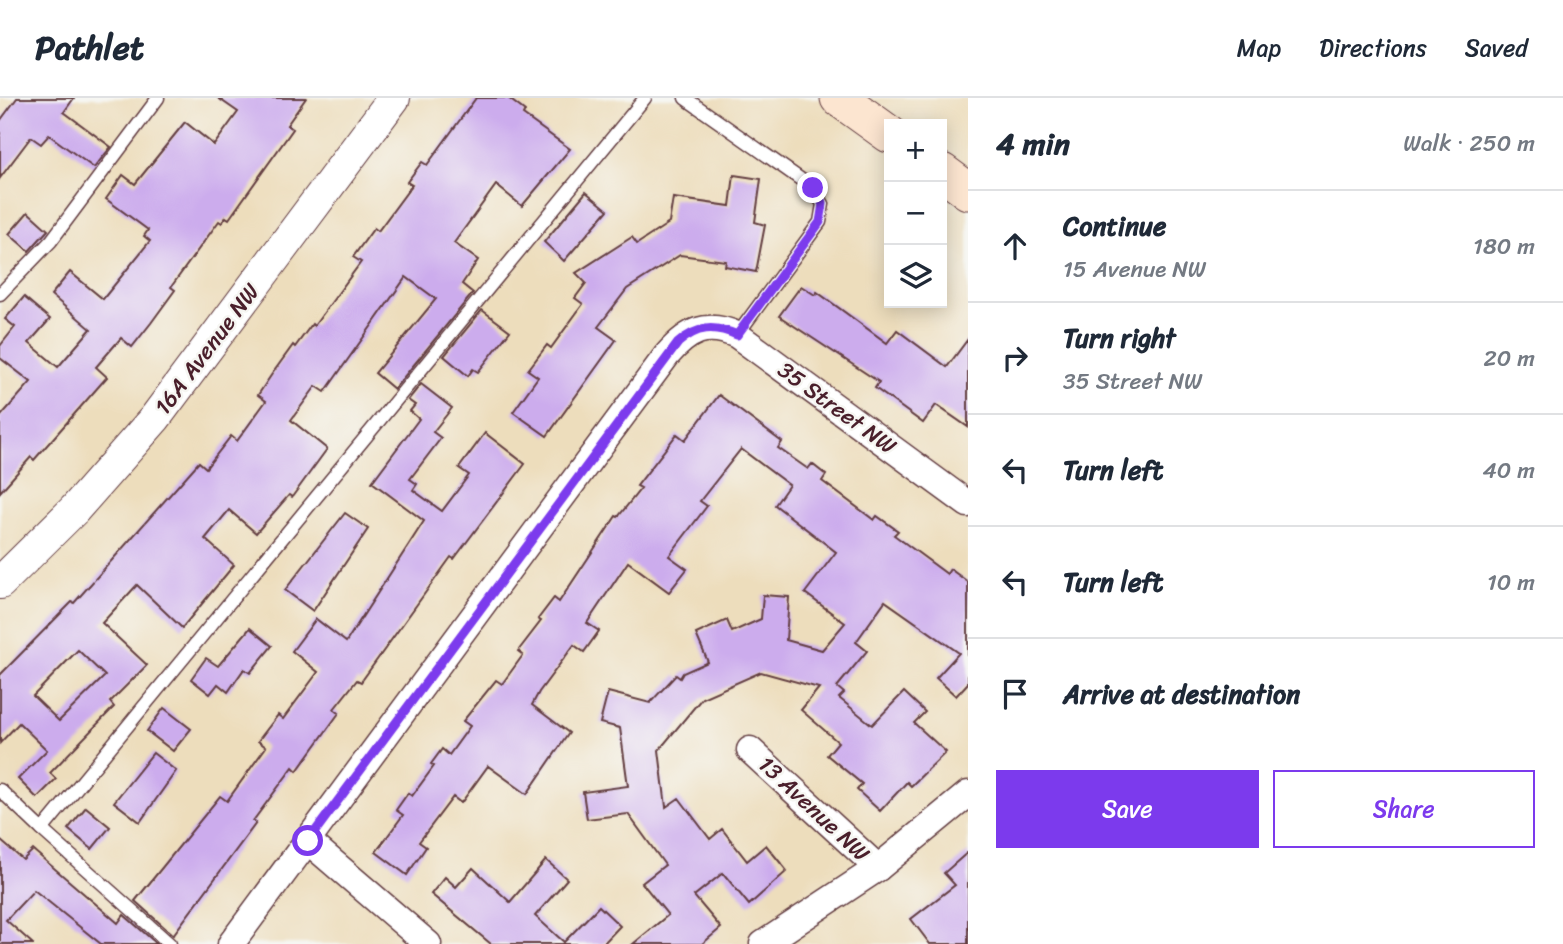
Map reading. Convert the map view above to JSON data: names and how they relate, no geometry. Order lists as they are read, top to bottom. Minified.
{"streets":{"street":["16A Avenue NW","35 Street NW","13 Avenue NW"]},"page":{"header":"Pathlet","nav":["Map","Directions","Saved"],"heading":["4 min","Walk · 250 m"],"map_buttons":["+","−"],"list":[["Continue","15 Avenue NW","180 m"],["Turn right","35 Street NW","20 m"],["Turn left","40 m"],["Turn left","10 m"],"Arrive at destination"],"buttons":["Save","Share"]}}
